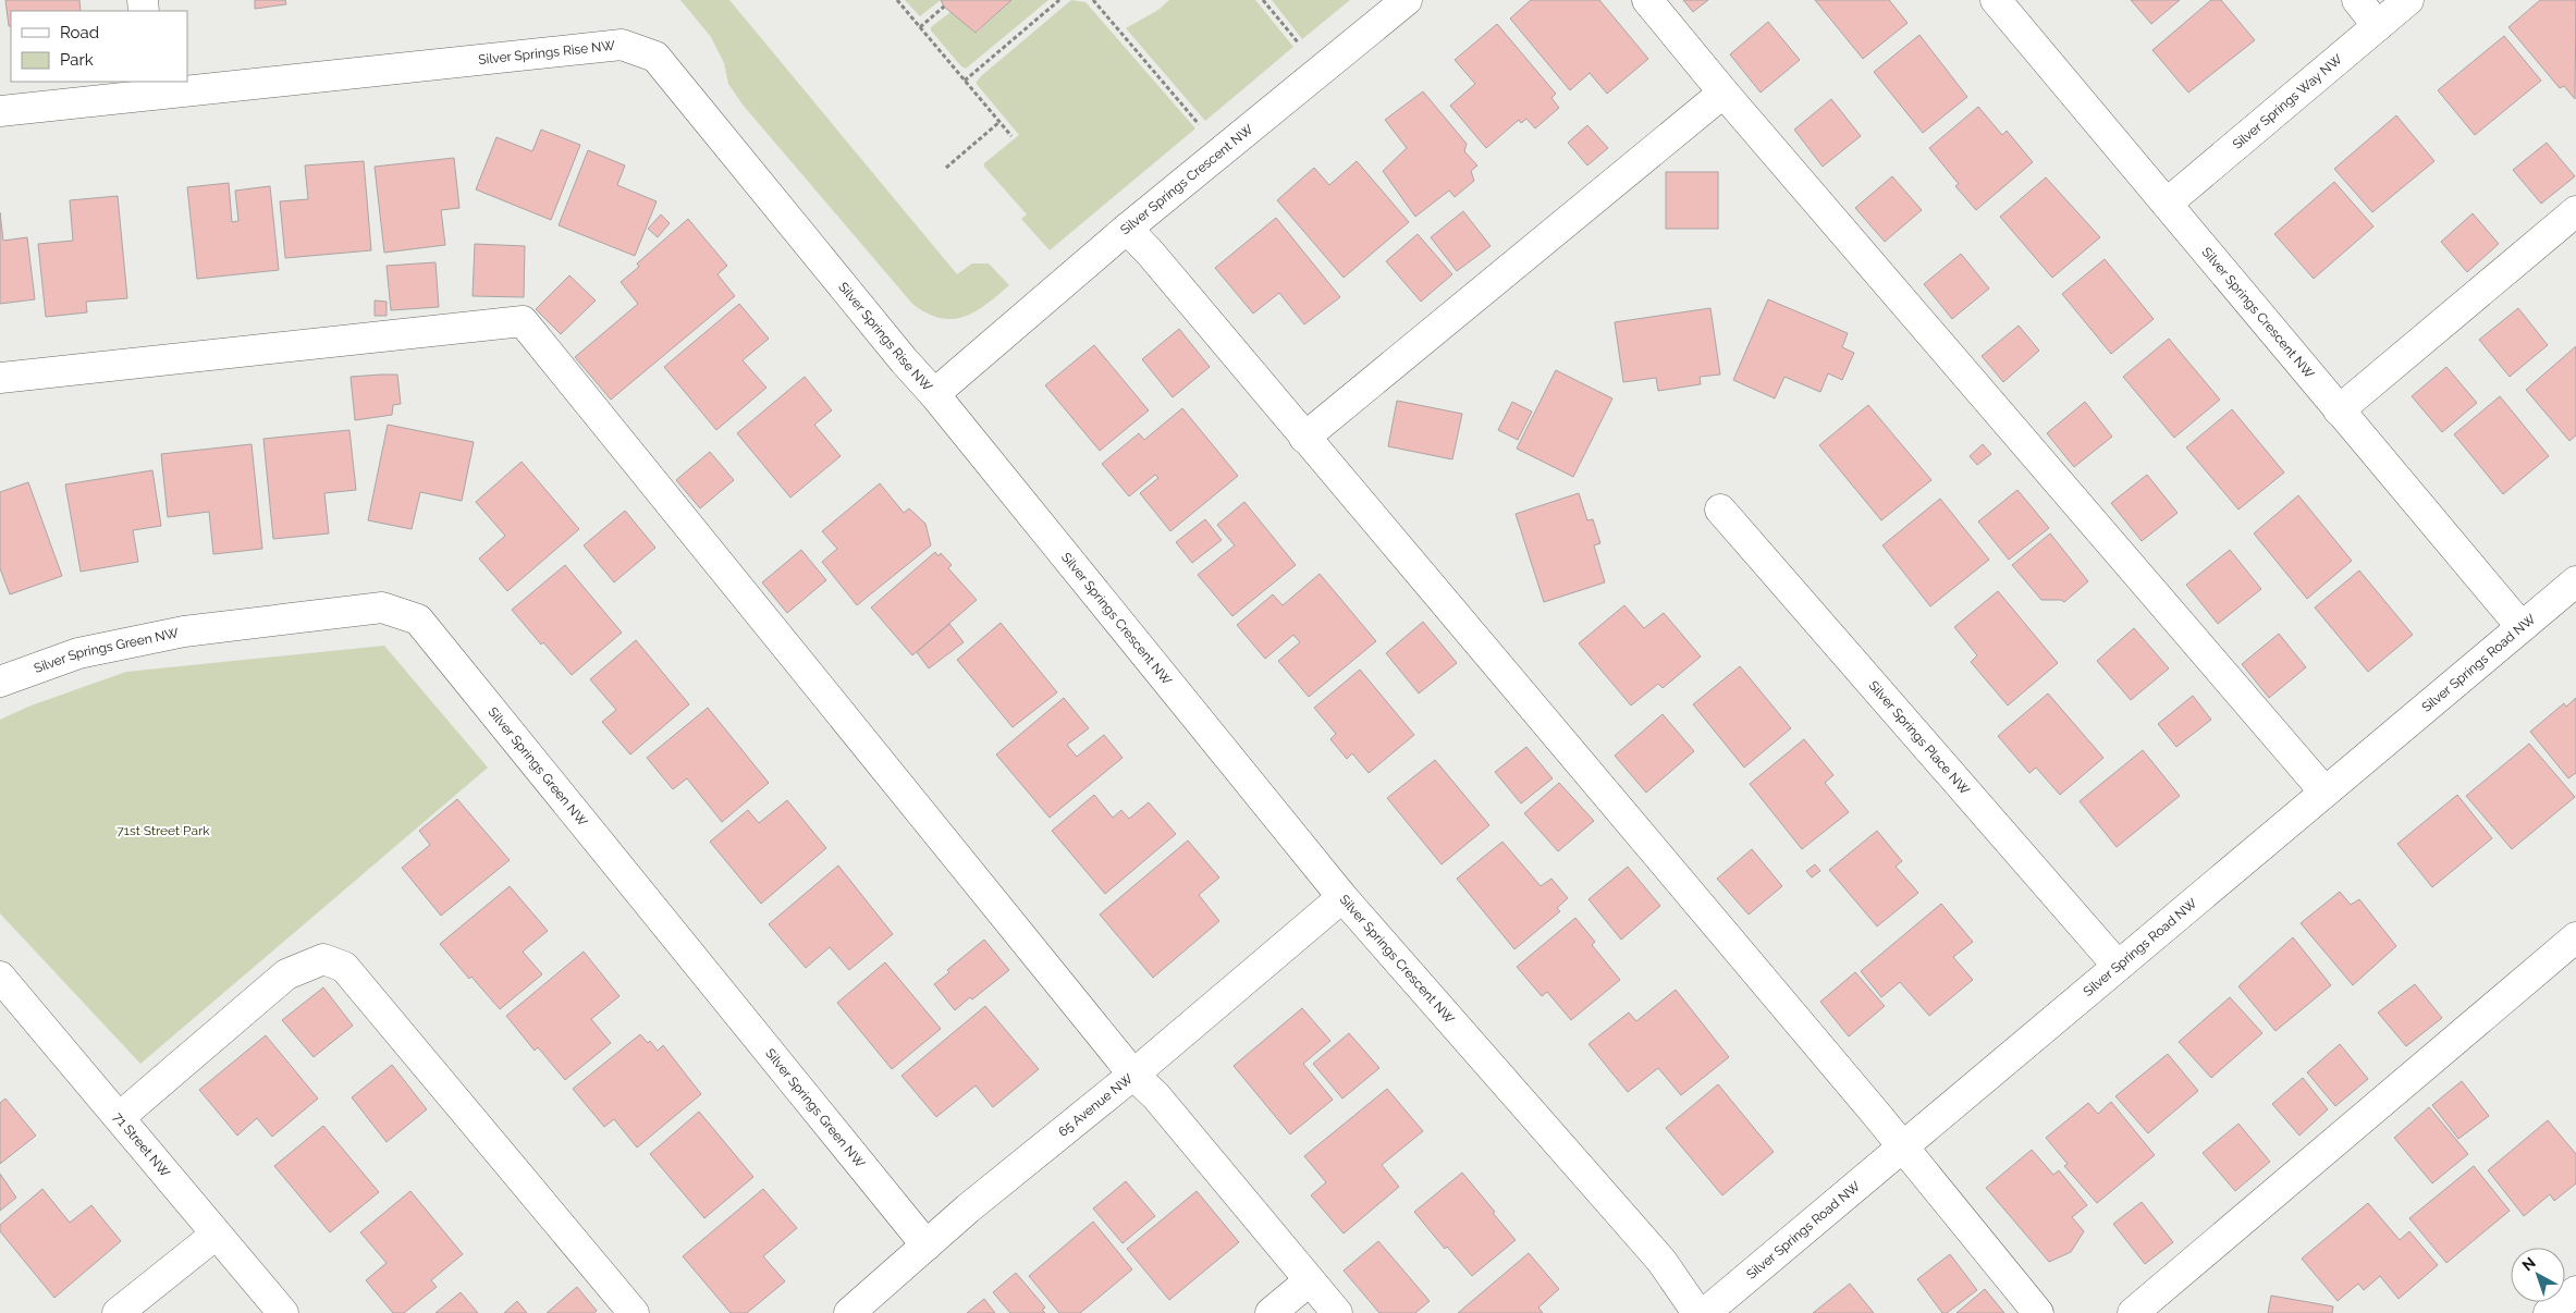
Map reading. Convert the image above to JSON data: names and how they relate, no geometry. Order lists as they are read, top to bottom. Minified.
{"streets":{"street":["Silver Springs Rise NW","Silver Springs Way NW","Silver Springs Crescent NW","Silver Springs Green NW","Silver Springs Road NW","Silver Springs Place NW","65 Avenue NW","71 Street NW"]},"crossings":[["Silver Springs Rise NW","Silver Springs Crescent NW"],["Silver Springs Way NW","Silver Springs Crescent NW"],["Silver Springs Crescent NW","Silver Springs Road NW"],["Silver Springs Crescent NW","65 Avenue NW"],["Silver Springs Green NW","65 Avenue NW"],["Silver Springs Road NW","Silver Springs Place NW"]],"parks":["71st Street Park"],"legend":["Road","Park"],"north":"top left"}
